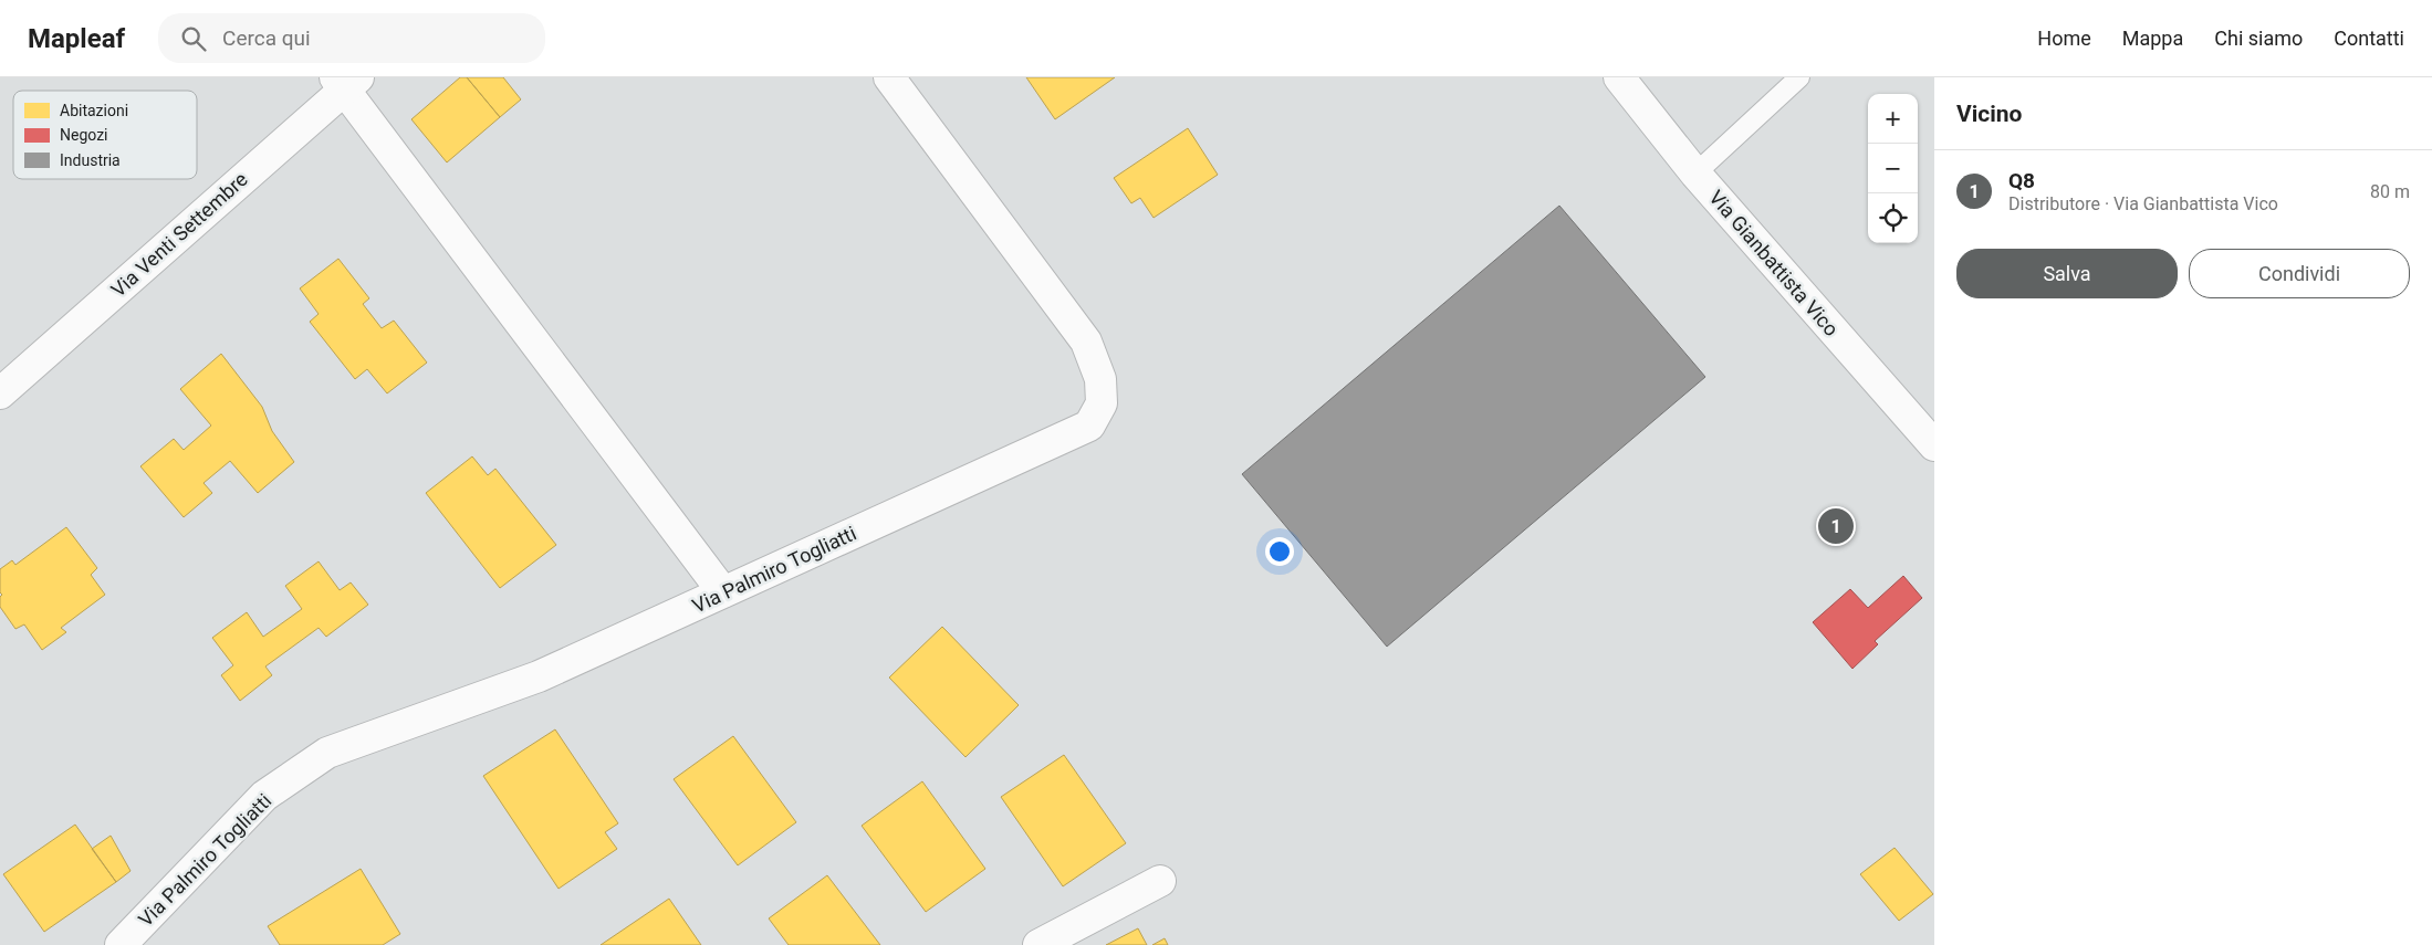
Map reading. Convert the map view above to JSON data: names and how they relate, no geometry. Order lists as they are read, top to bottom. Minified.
{"streets":{"street":["Via Venti Settembre","Via Gianbattista Vico","Via Palmiro Togliatti"]},"legend":["Abitazioni","Negozi","Industria"],"page":{"header":"Mapleaf","search":"Cerca qui","nav":["Home","Mappa","Chi siamo","Contatti"],"heading":"Vicino","map_buttons":["+","−"],"list":[{"mark":"1","name":"Q8","note":"Distributore · Via Gianbattista Vico","value":"80 m"}],"buttons":["Salva","Condividi"],"pins":"1"}}
